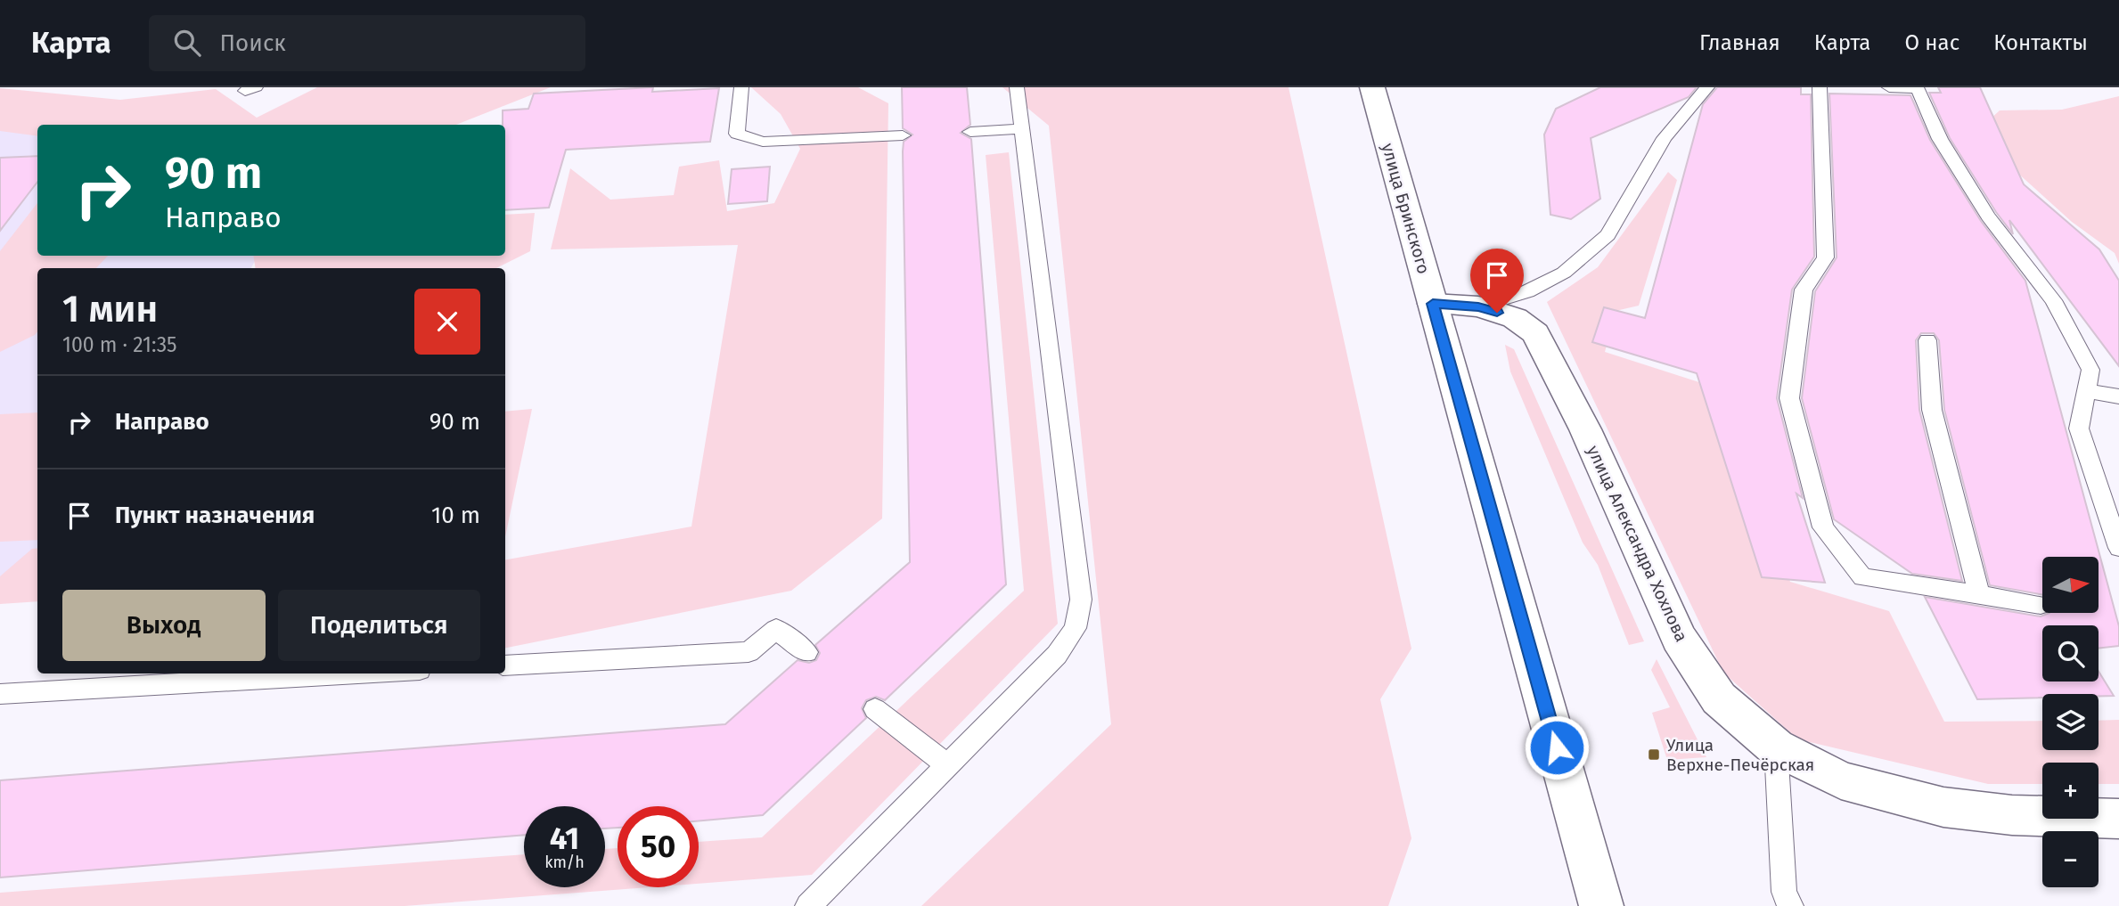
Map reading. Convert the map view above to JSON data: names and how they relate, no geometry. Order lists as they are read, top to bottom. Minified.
{"streets":{"main road":["улица Бринского","улица Александра Хохлова"]},"crossings":[["улица Бринского","улица Александра Хохлова"]],"places":{"transit":["Улица Верхне-Печёрская"]},"north":"right","page":{"header":"Карта","search":"Поиск","nav":["Главная","Карта","О нас","Контакты"],"turn":["90 m","Направо"],"heading":["1 мин","100 m · 21:35"],"list":[{"name":"Направо","value":"90 m"},{"name":"Пункт назначения","value":"10 m"}],"map_buttons":["+","−"],"buttons":["Выход","Поделиться"],"speed":"41 km/h","limit":"50"}}
